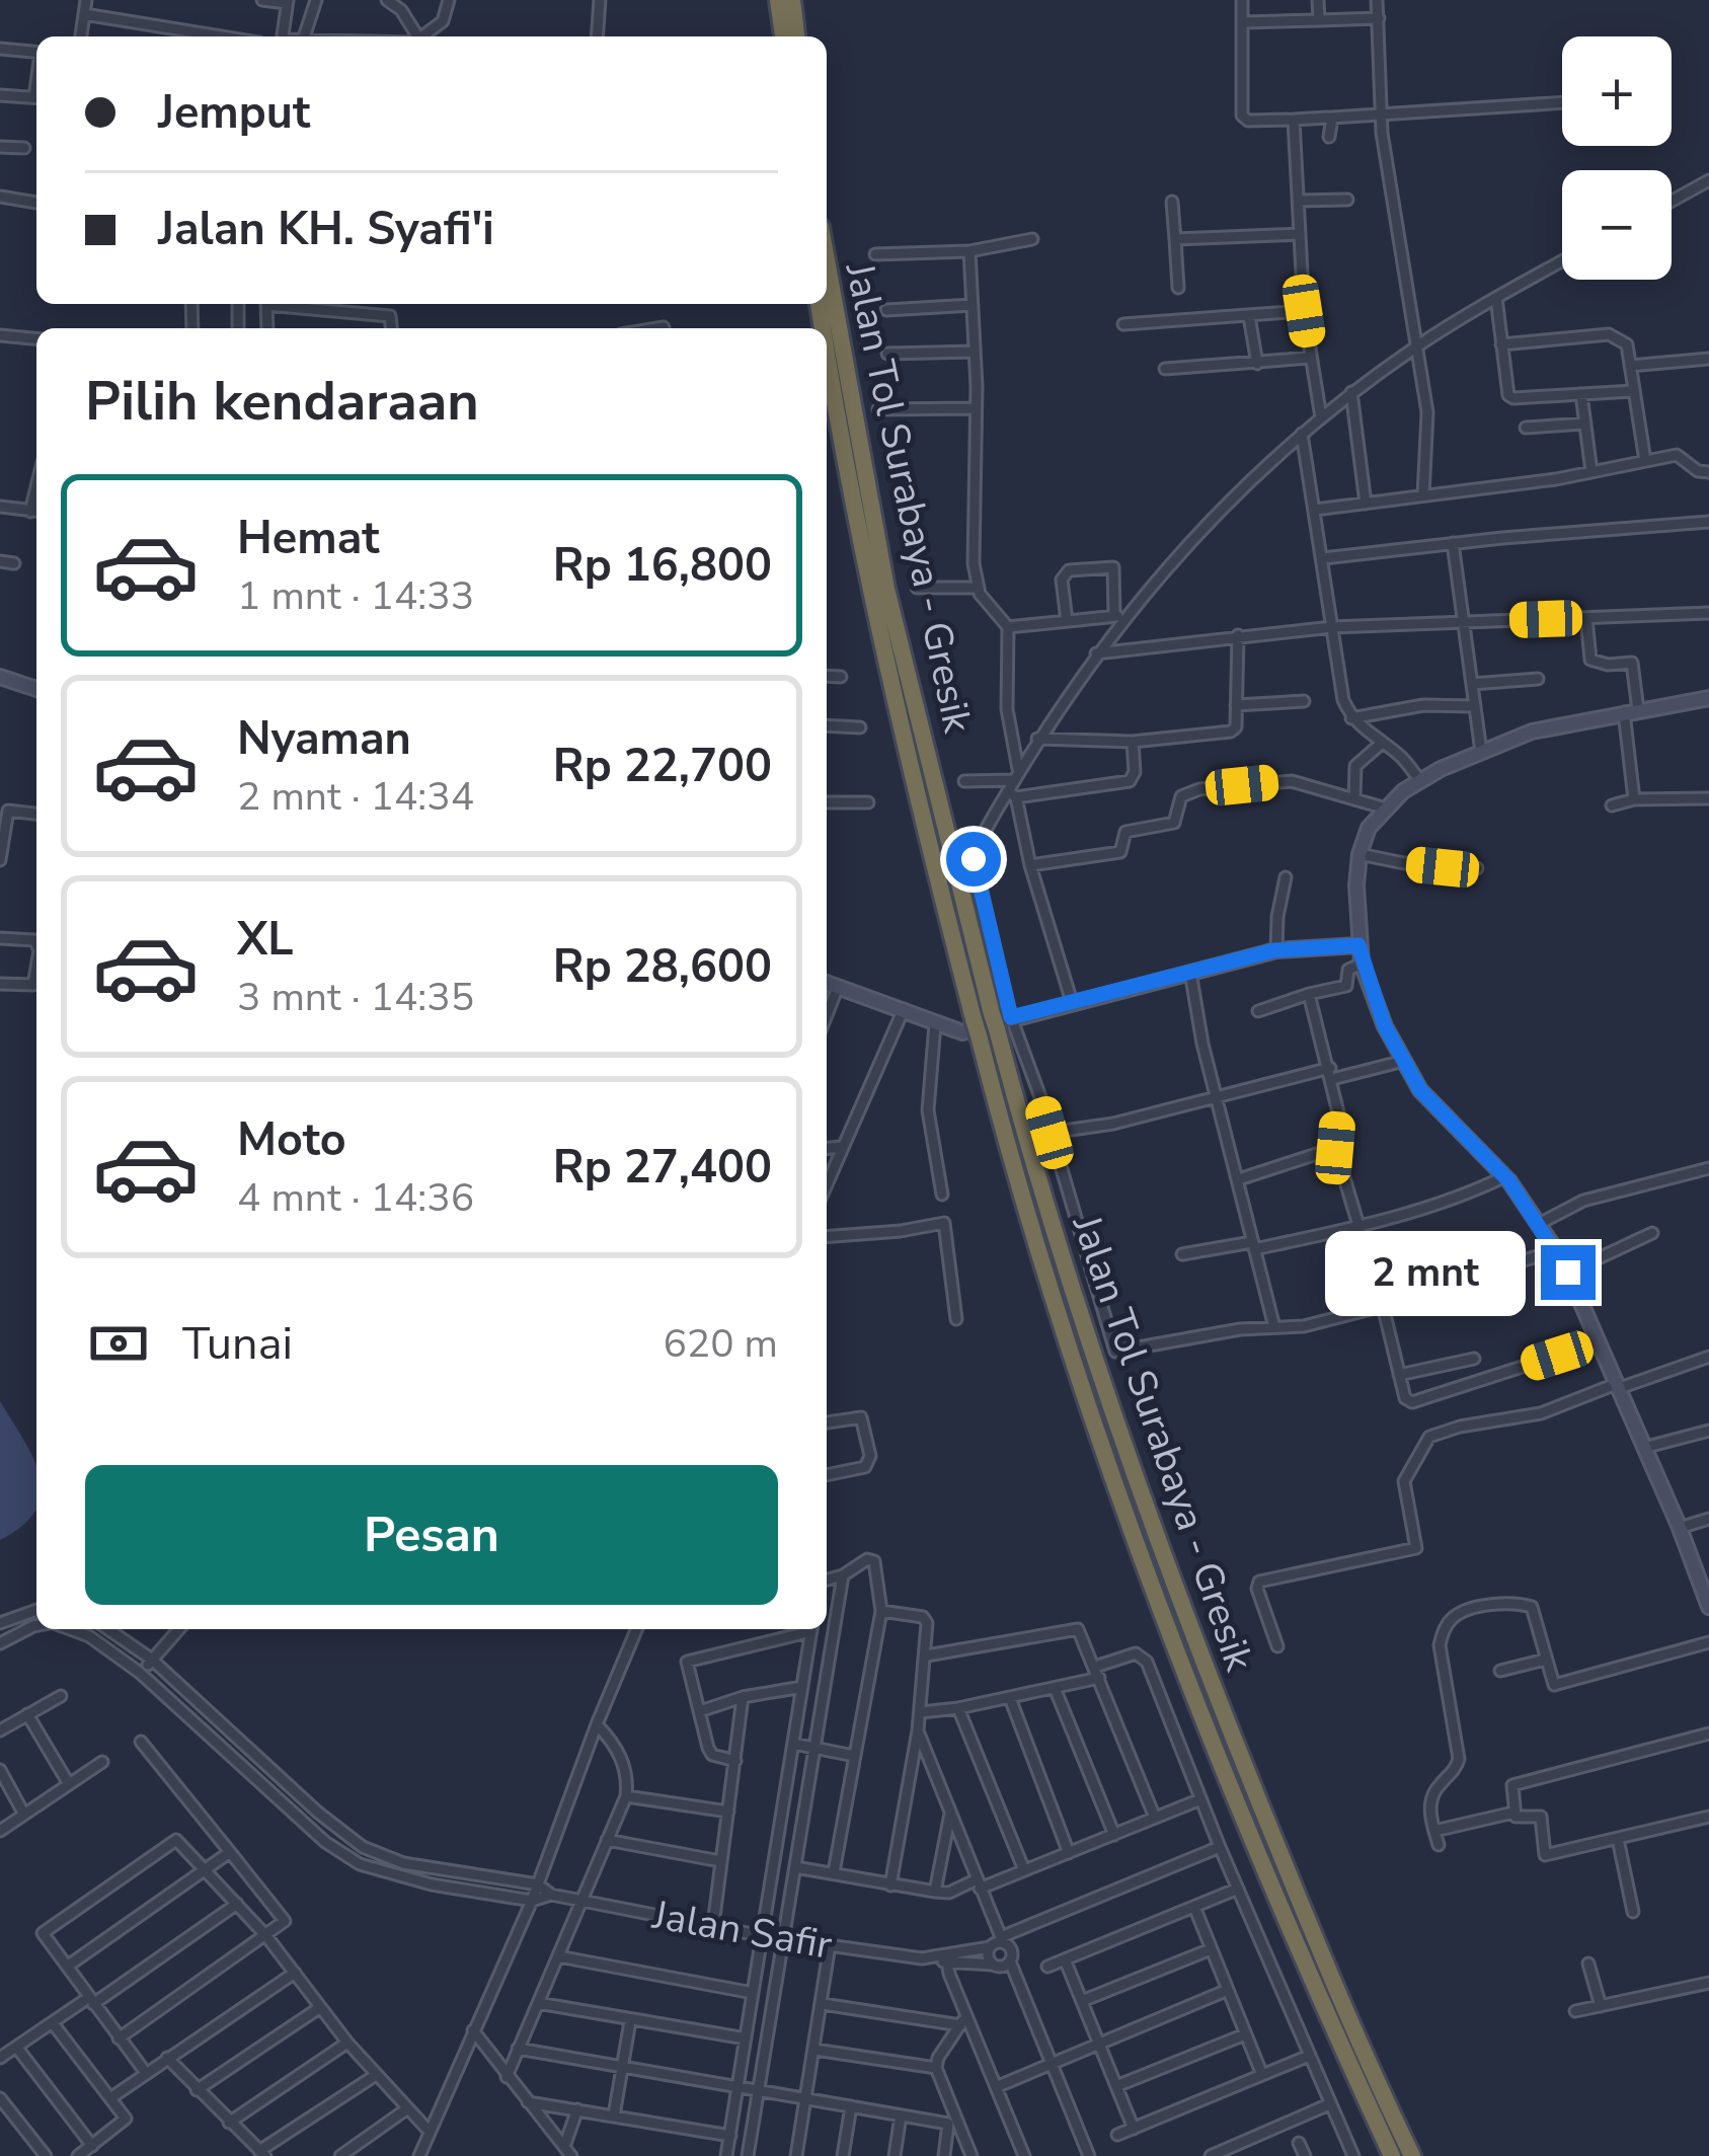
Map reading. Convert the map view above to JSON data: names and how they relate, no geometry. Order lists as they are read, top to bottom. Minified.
{"streets":{"highway":["Jalan Tol Surabaya - Gresik"],"street":["Jalan Safir"]},"page":{"map_buttons":["+","−"],"banner":["Jemput","Jalan KH. Syafi'i"],"heading":"Pilih kendaraan","list":[{"name":"Hemat","note":"1 mnt · 14:33","value":"Rp 16,800"},{"name":"Nyaman","note":"2 mnt · 14:34","value":"Rp 22,700"},{"name":"XL","note":"3 mnt · 14:35","value":"Rp 28,600"},{"name":"Moto","note":"4 mnt · 14:36","value":"Rp 27,400"}],"bubble":"2 mnt","pay":["Tunai","620 m"],"buttons":"Pesan"}}
